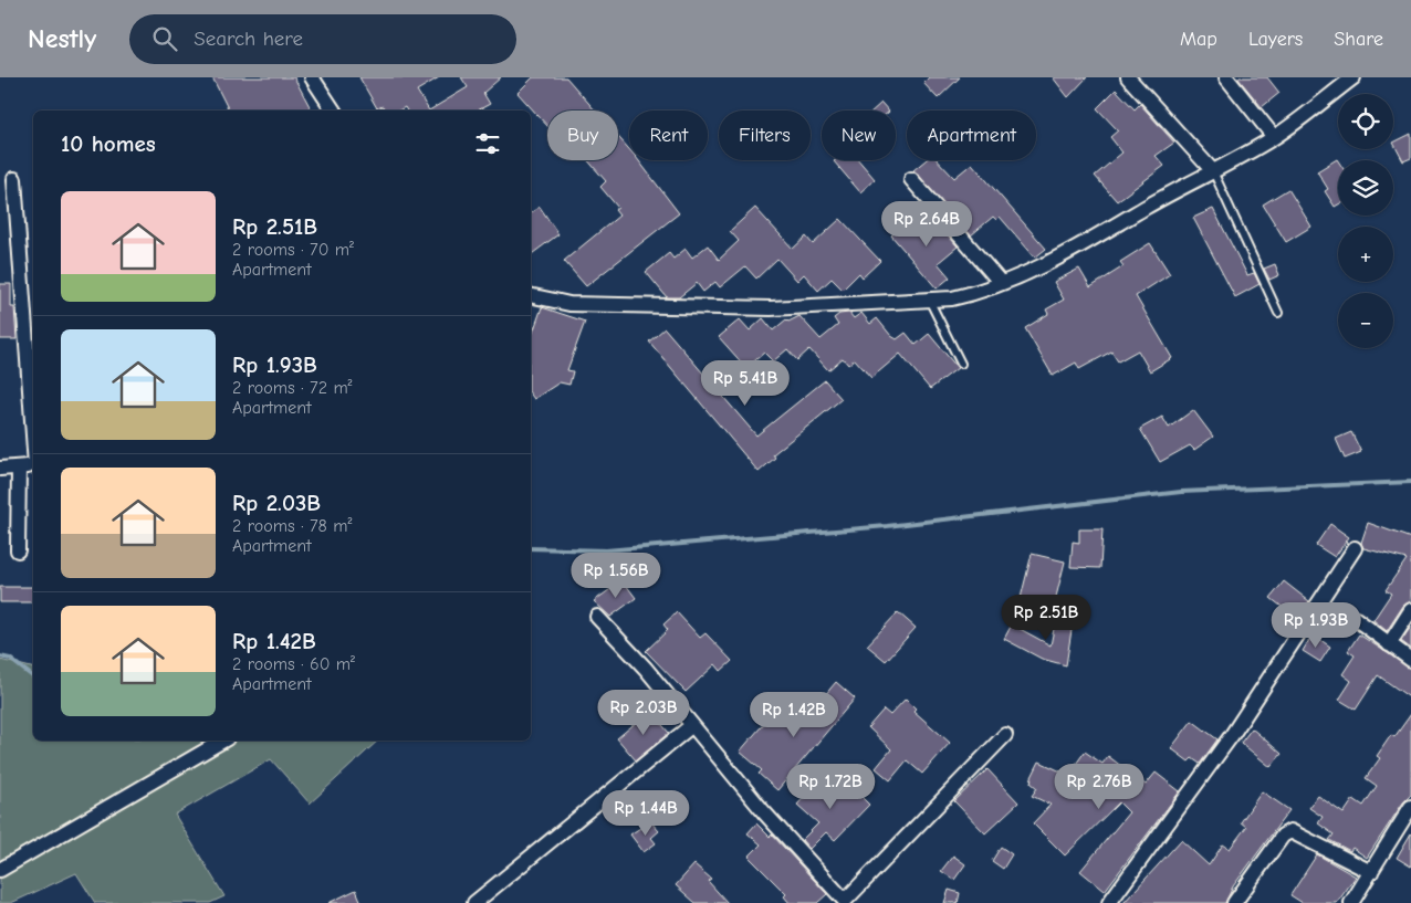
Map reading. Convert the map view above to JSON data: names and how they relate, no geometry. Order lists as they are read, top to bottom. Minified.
{"page":{"header":"Nestly","search":"Search here","nav":["Map","Layers","Share"],"map_buttons":["+","−"],"chip":["Buy","Rent","Filters","New","Apartment"],"heading":"10 homes","list":[{"name":"Rp 2.51B","note":"2 rooms · 70 m² · Apartment"},{"name":"Rp 1.93B","note":"2 rooms · 72 m² · Apartment"},{"name":"Rp 2.03B","note":"2 rooms · 78 m² · Apartment"},{"name":"Rp 1.42B","note":"2 rooms · 60 m² · Apartment"}],"price":["Rp 2.64B","Rp 5.41B","Rp 1.56B","Rp 2.51B","Rp 1.93B","Rp 2.03B","Rp 1.42B","Rp 1.72B","Rp 2.76B","Rp 1.44B"]}}
